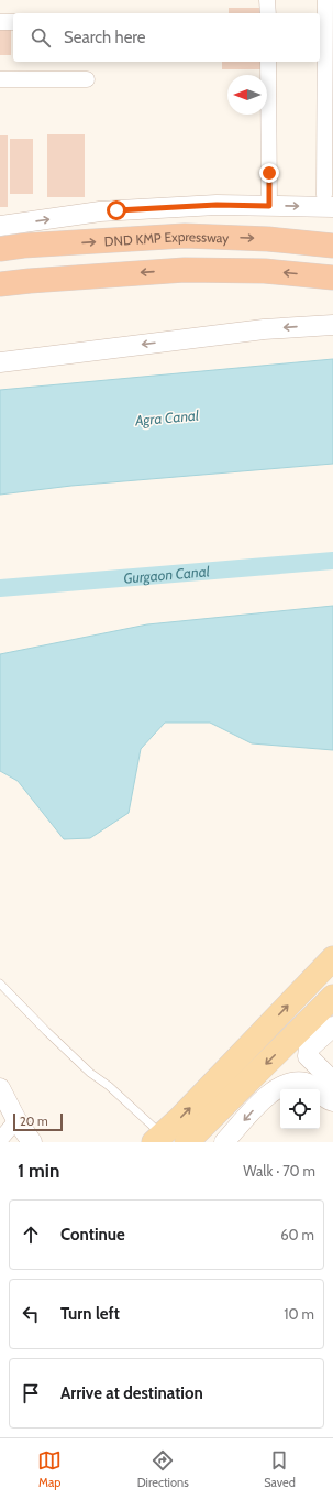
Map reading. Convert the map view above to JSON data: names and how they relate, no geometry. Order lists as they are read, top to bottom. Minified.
{"streets":{"highway":["DND KMP Expressway"]},"water":["Agra Canal","Gurgaon Canal"],"scale_bar":"20 m","north":"left","page":{"search":"Search here","scale":"20 m","heading":["1 min","Walk · 70 m"],"list":[["Continue","60 m"],["Turn left","10 m"],"Arrive at destination"],"nav":["Map","Directions","Saved"]}}
